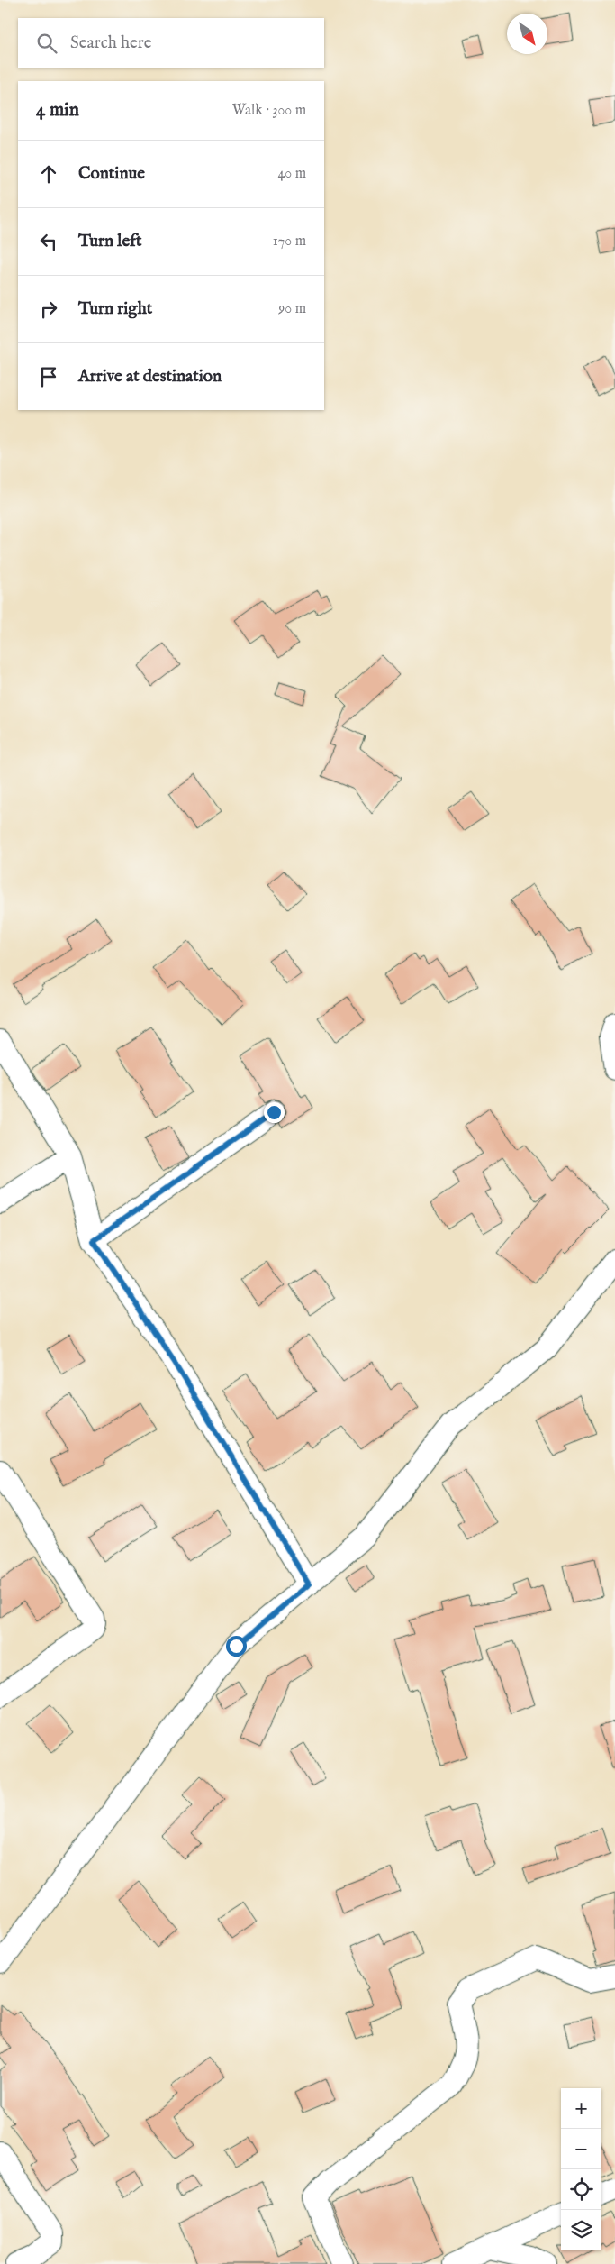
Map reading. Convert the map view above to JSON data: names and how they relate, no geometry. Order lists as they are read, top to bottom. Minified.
{"north":"bottom right","page":{"search":"Search here","heading":["4 min","Walk · 300 m"],"list":[["Continue","40 m"],["Turn left","170 m"],["Turn right","90 m"],"Arrive at destination"],"map_buttons":["+","−"]}}
